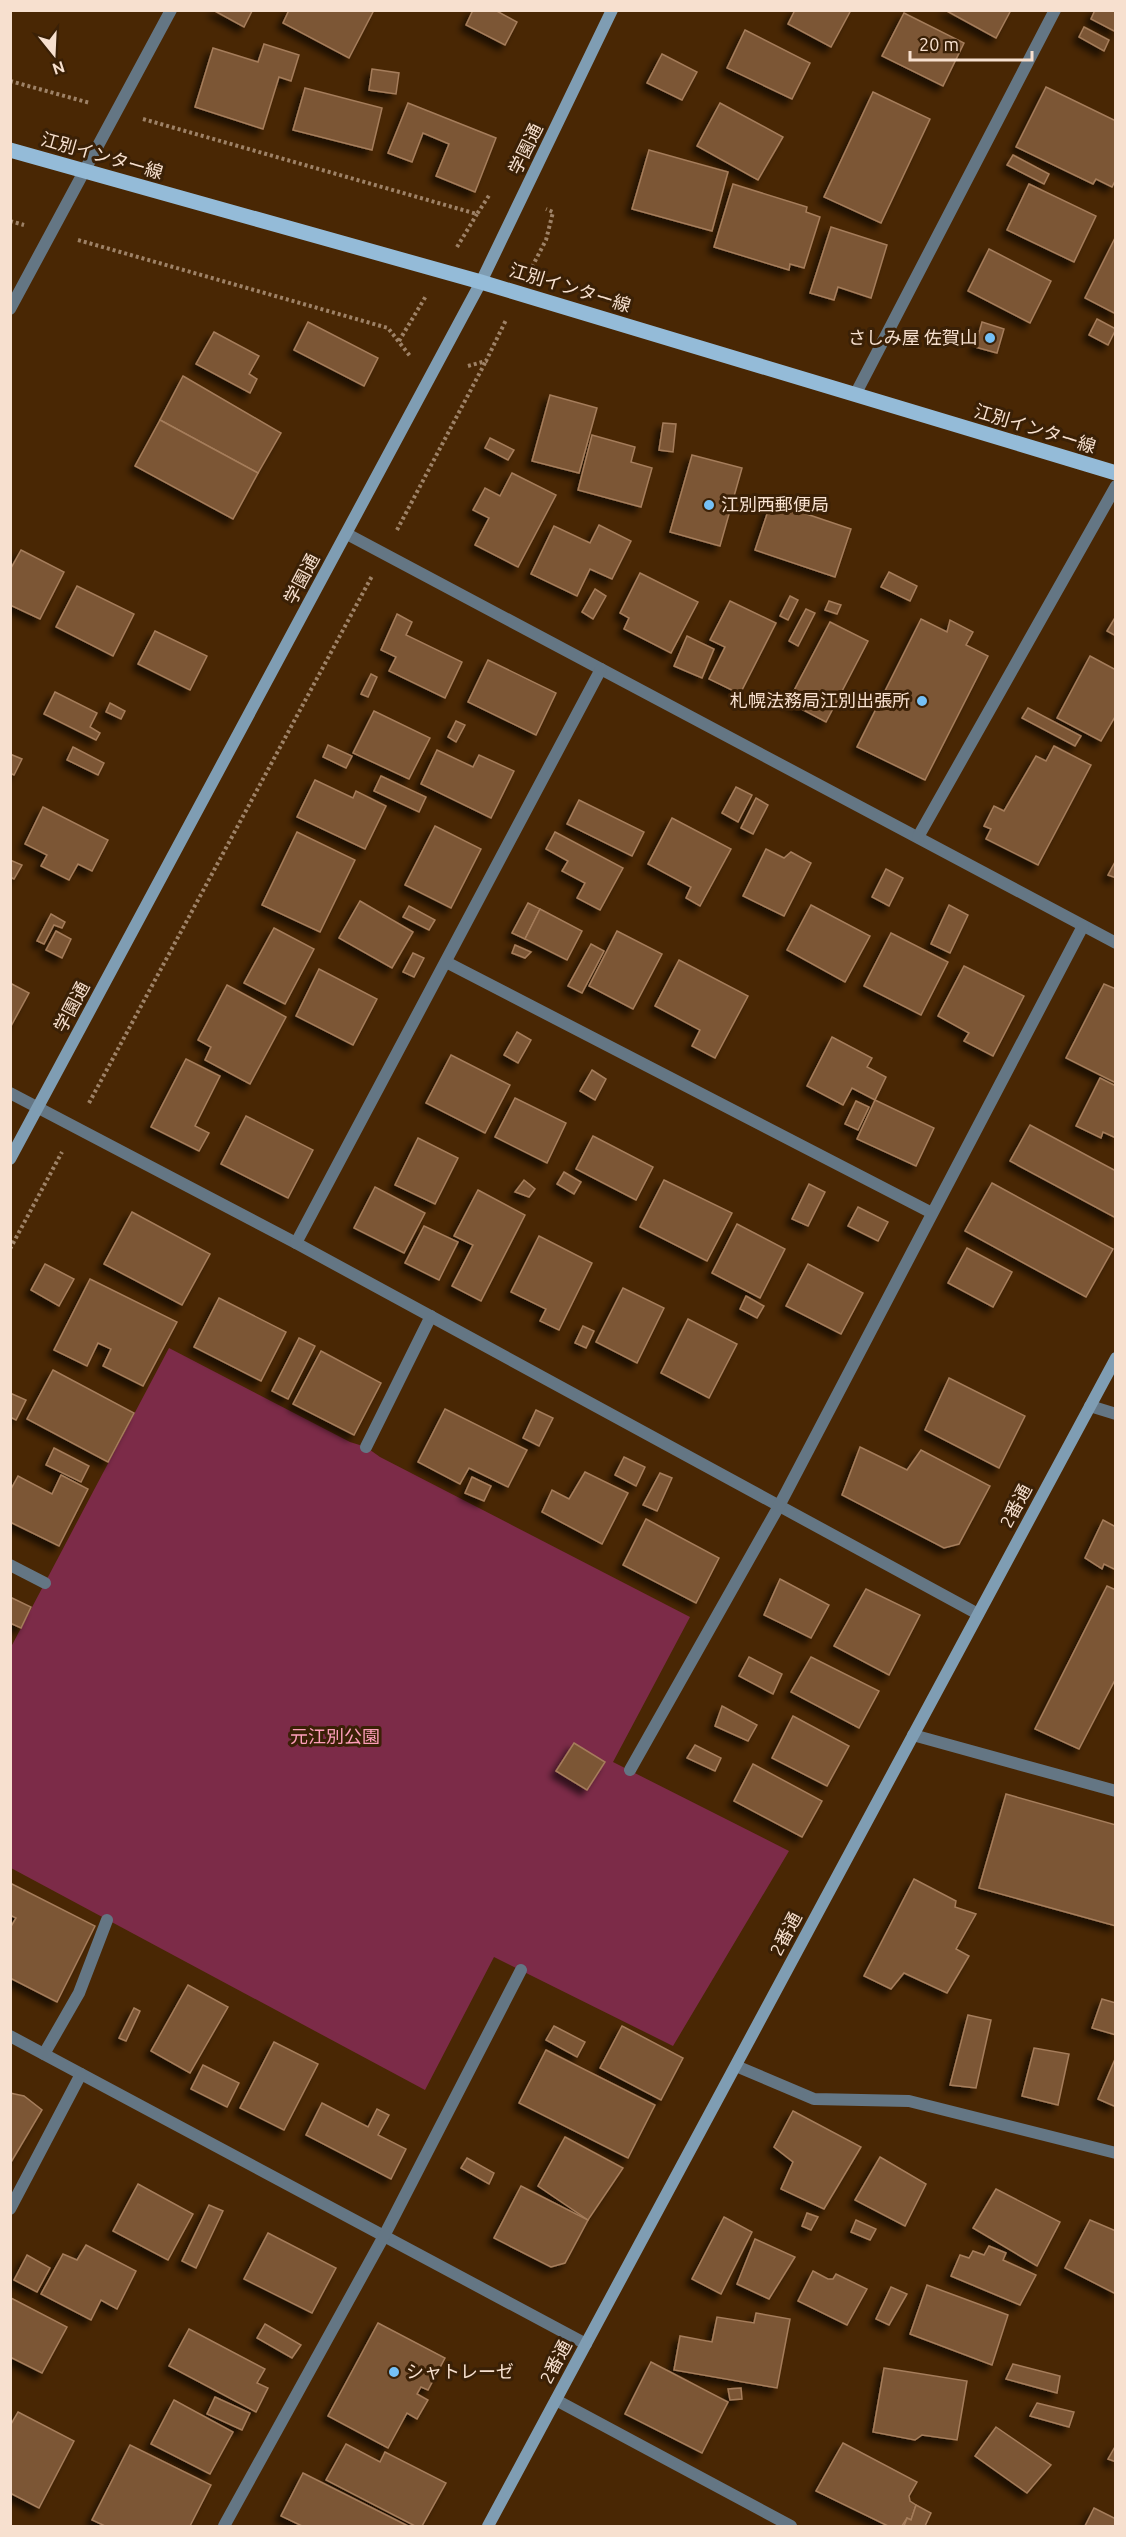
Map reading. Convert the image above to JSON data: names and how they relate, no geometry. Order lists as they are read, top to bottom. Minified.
{"streets":{"main road":["江別インター線"],"street":["学園通","2番通"]},"crossings":[["学園通","江別インター線"]],"parks":["元江別公園"],"places":["さしみ屋 佐賀山","江別西郵便局","札幌法務局江別出張所","シャトレーゼ"],"scale_bar":"20 m","north":"bottom"}
